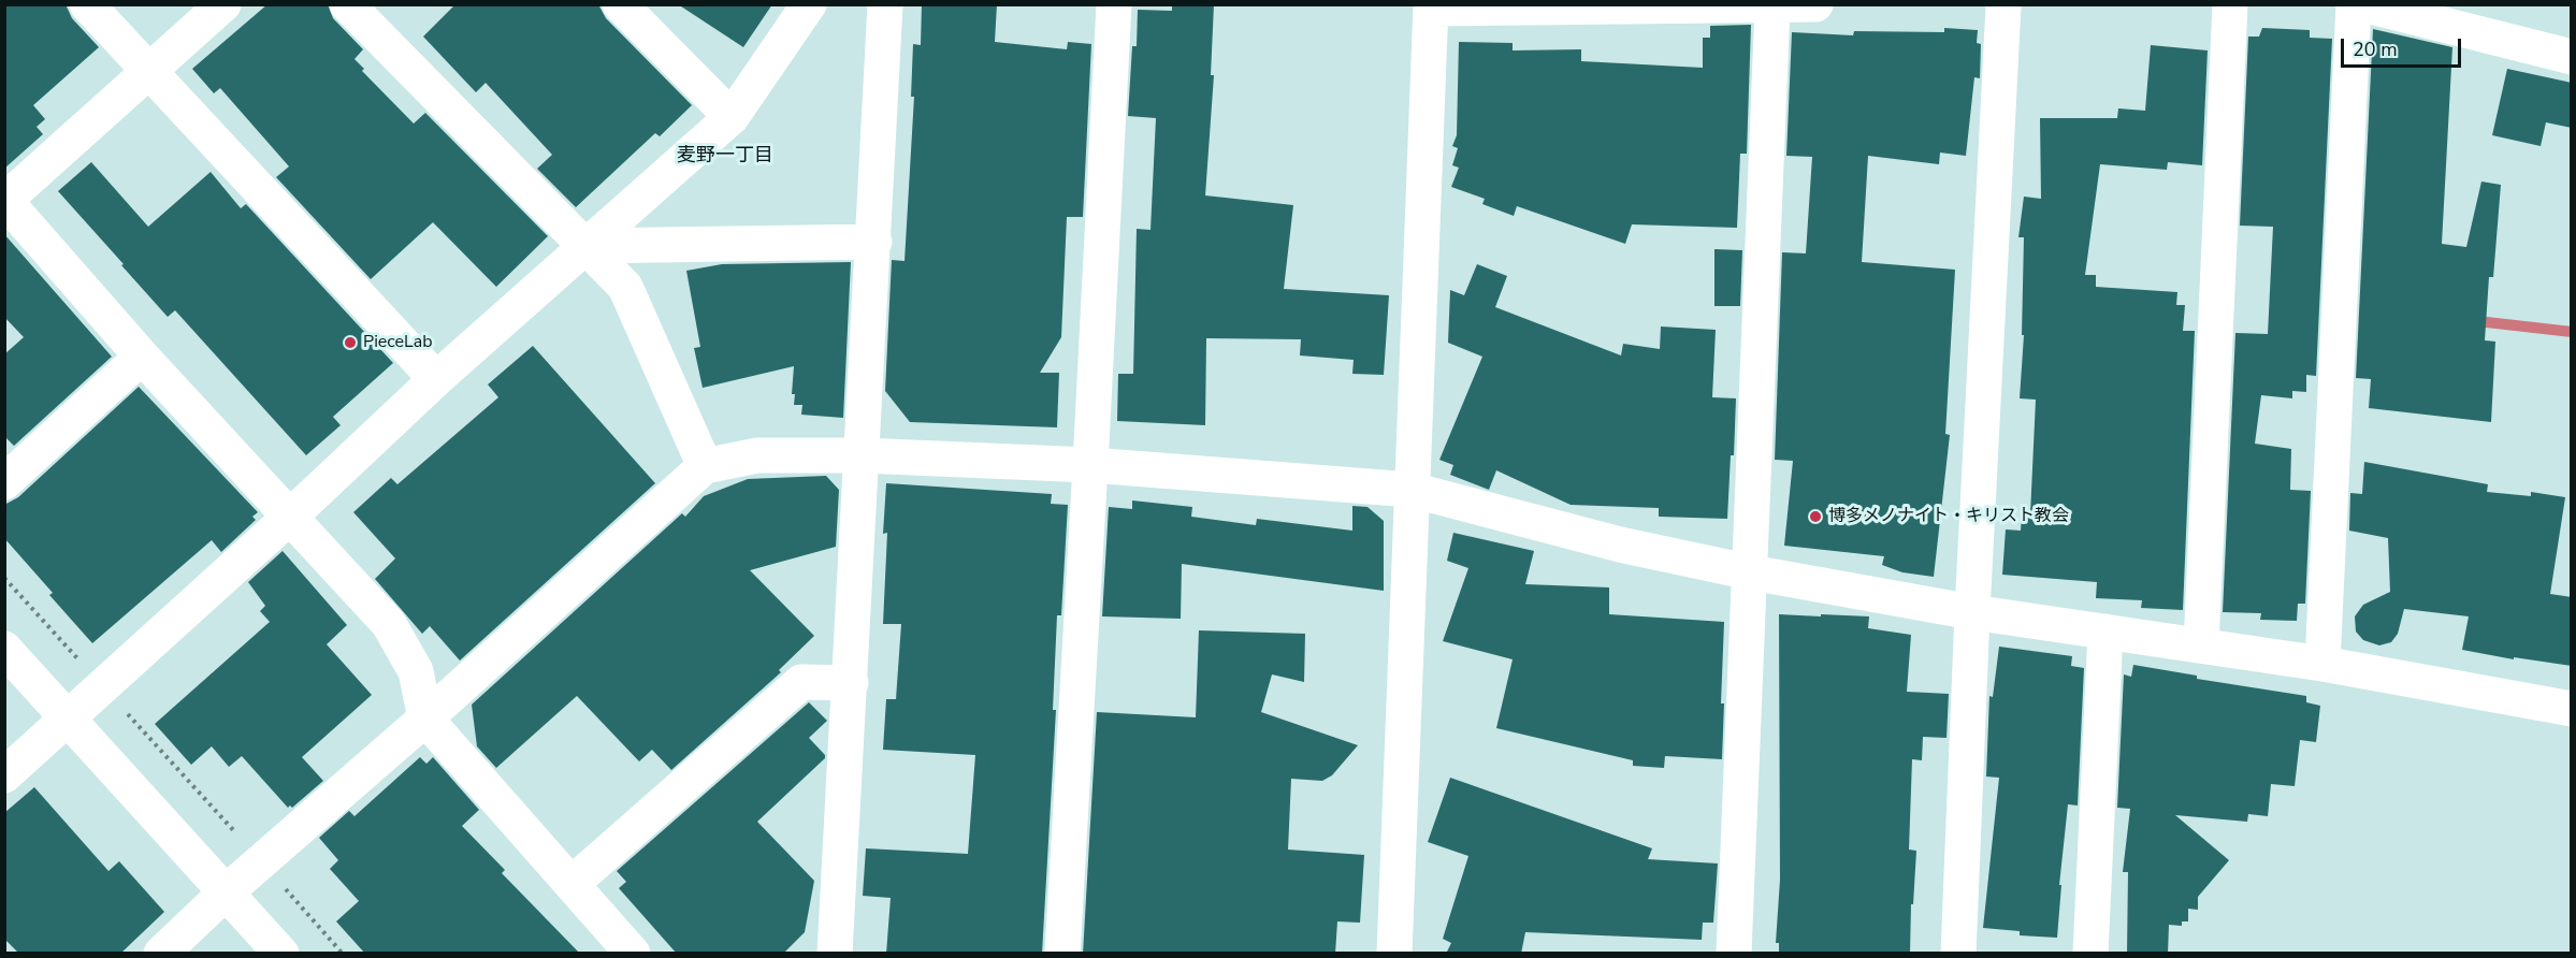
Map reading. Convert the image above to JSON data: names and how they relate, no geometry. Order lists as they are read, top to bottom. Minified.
{"districts":["麦野一丁目"],"places":["PieceLab","博多メノナイト・キリスト教会"],"scale_bar":"20 m"}
